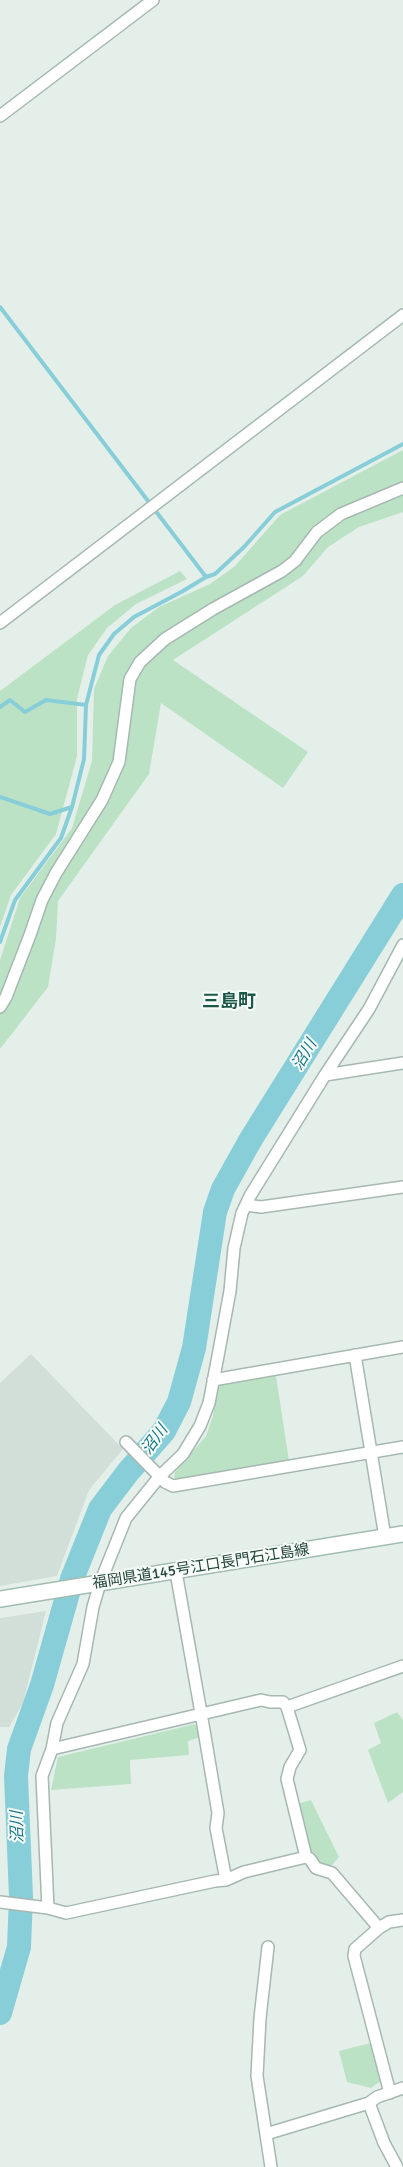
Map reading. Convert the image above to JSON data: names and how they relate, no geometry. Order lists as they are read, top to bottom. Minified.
{"streets":{"main road":["福岡県道145号江口長門石江島線"]},"districts":["三島町"],"water":["沼川"]}
